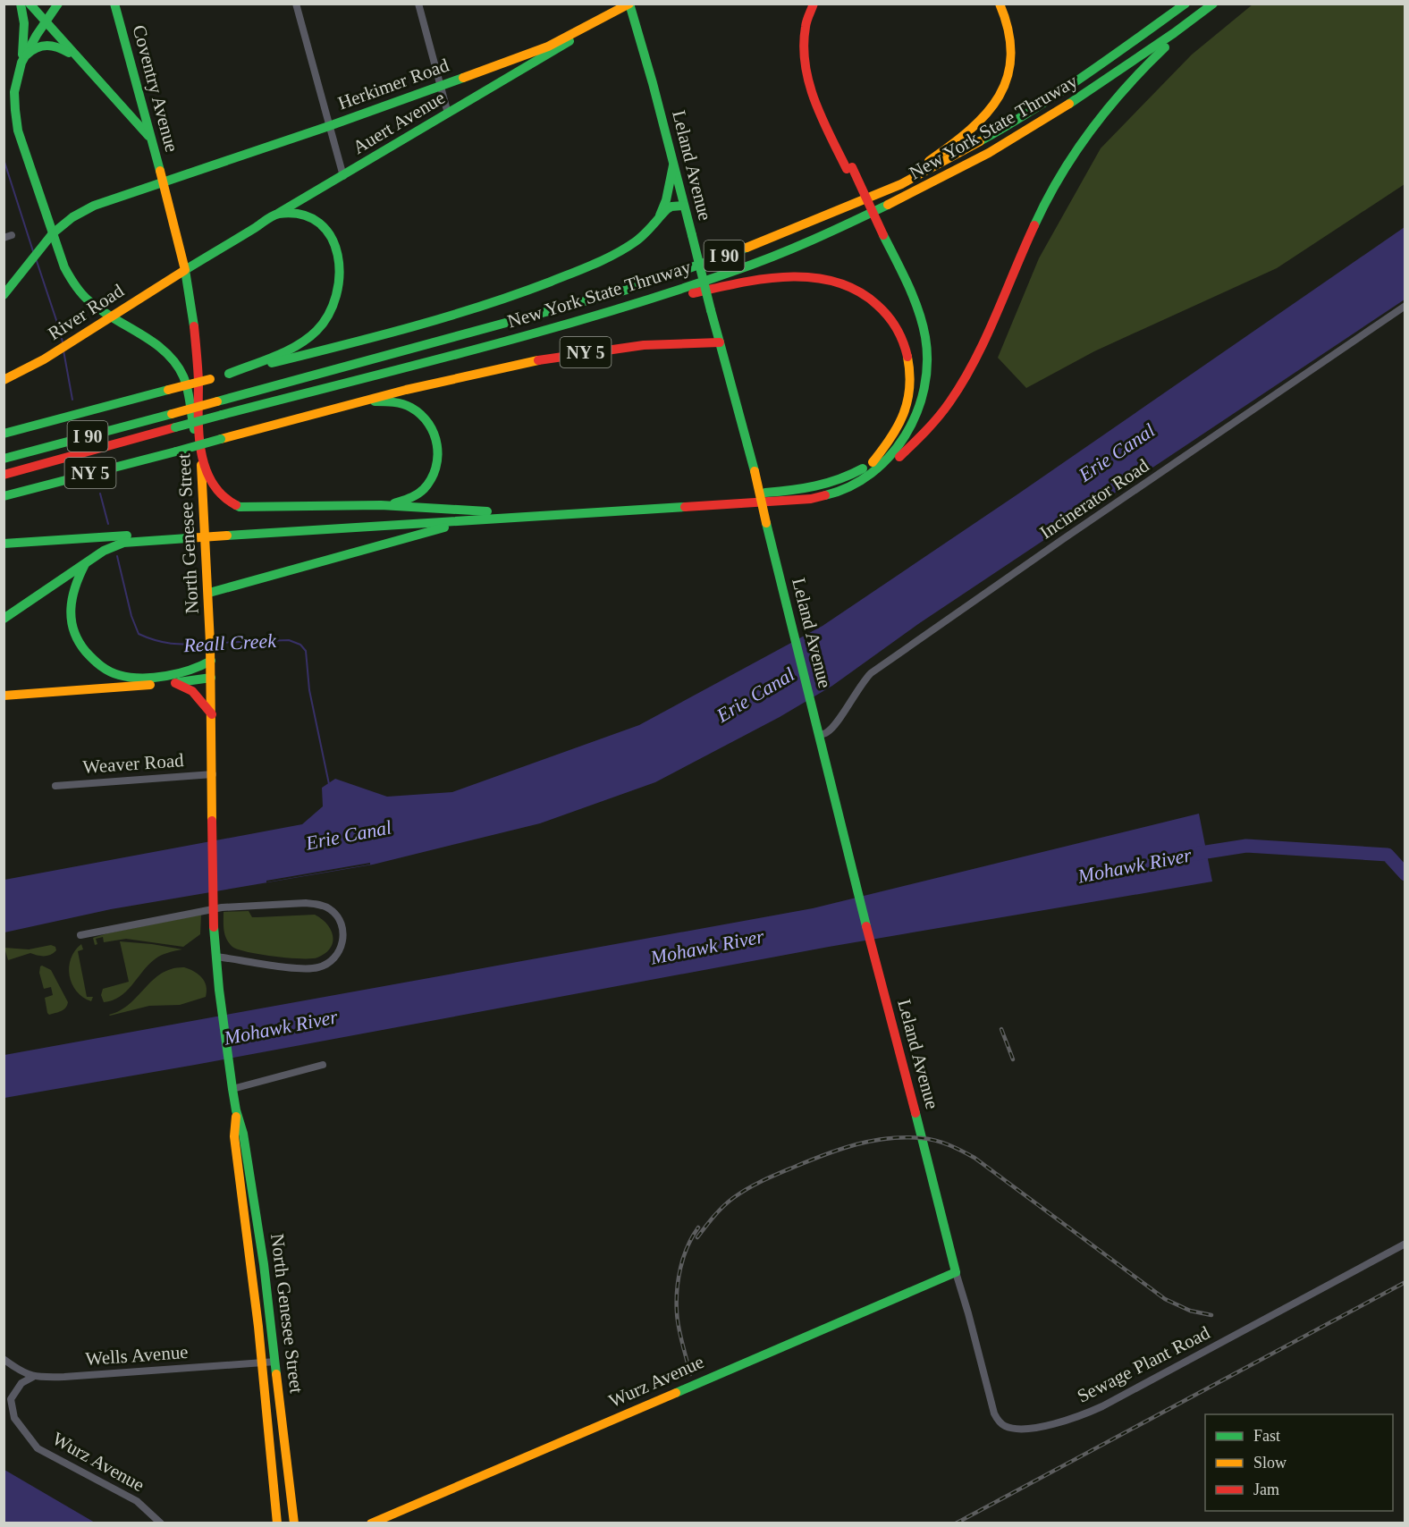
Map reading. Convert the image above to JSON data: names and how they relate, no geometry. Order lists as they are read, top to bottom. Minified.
{"streets":{"main road":["Herkimer Road","Coventry Avenue","Auert Avenue","New York State Thruway","Leland Avenue","I 90","River Road","NY 5","North Genesee Street","Wurz Avenue"],"street":["Incinerator Road","Weaver Road","Wells Avenue","Sewage Plant Road"]},"crossings":[["Herkimer Road","Coventry Avenue"],["Herkimer Road","Auert Avenue"],["Herkimer Road","Leland Avenue"],["Herkimer Road","North Genesee Street"],["Coventry Avenue","North Genesee Street"],["Auert Avenue","Leland Avenue"],["Auert Avenue","River Road"],["Auert Avenue","North Genesee Street"],["Leland Avenue","NY 5"],["Leland Avenue","Incinerator Road"],["Leland Avenue","Sewage Plant Road"],["Leland Avenue","Wurz Avenue"],["River Road","North Genesee Street"],["North Genesee Street","Weaver Road"],["North Genesee Street","Wells Avenue"],["Wells Avenue","Wurz Avenue"],["Sewage Plant Road","Wurz Avenue"]],"water":["Erie Canal","Reall Creek","Mohawk River"],"legend":["Fast","Slow","Jam"]}
